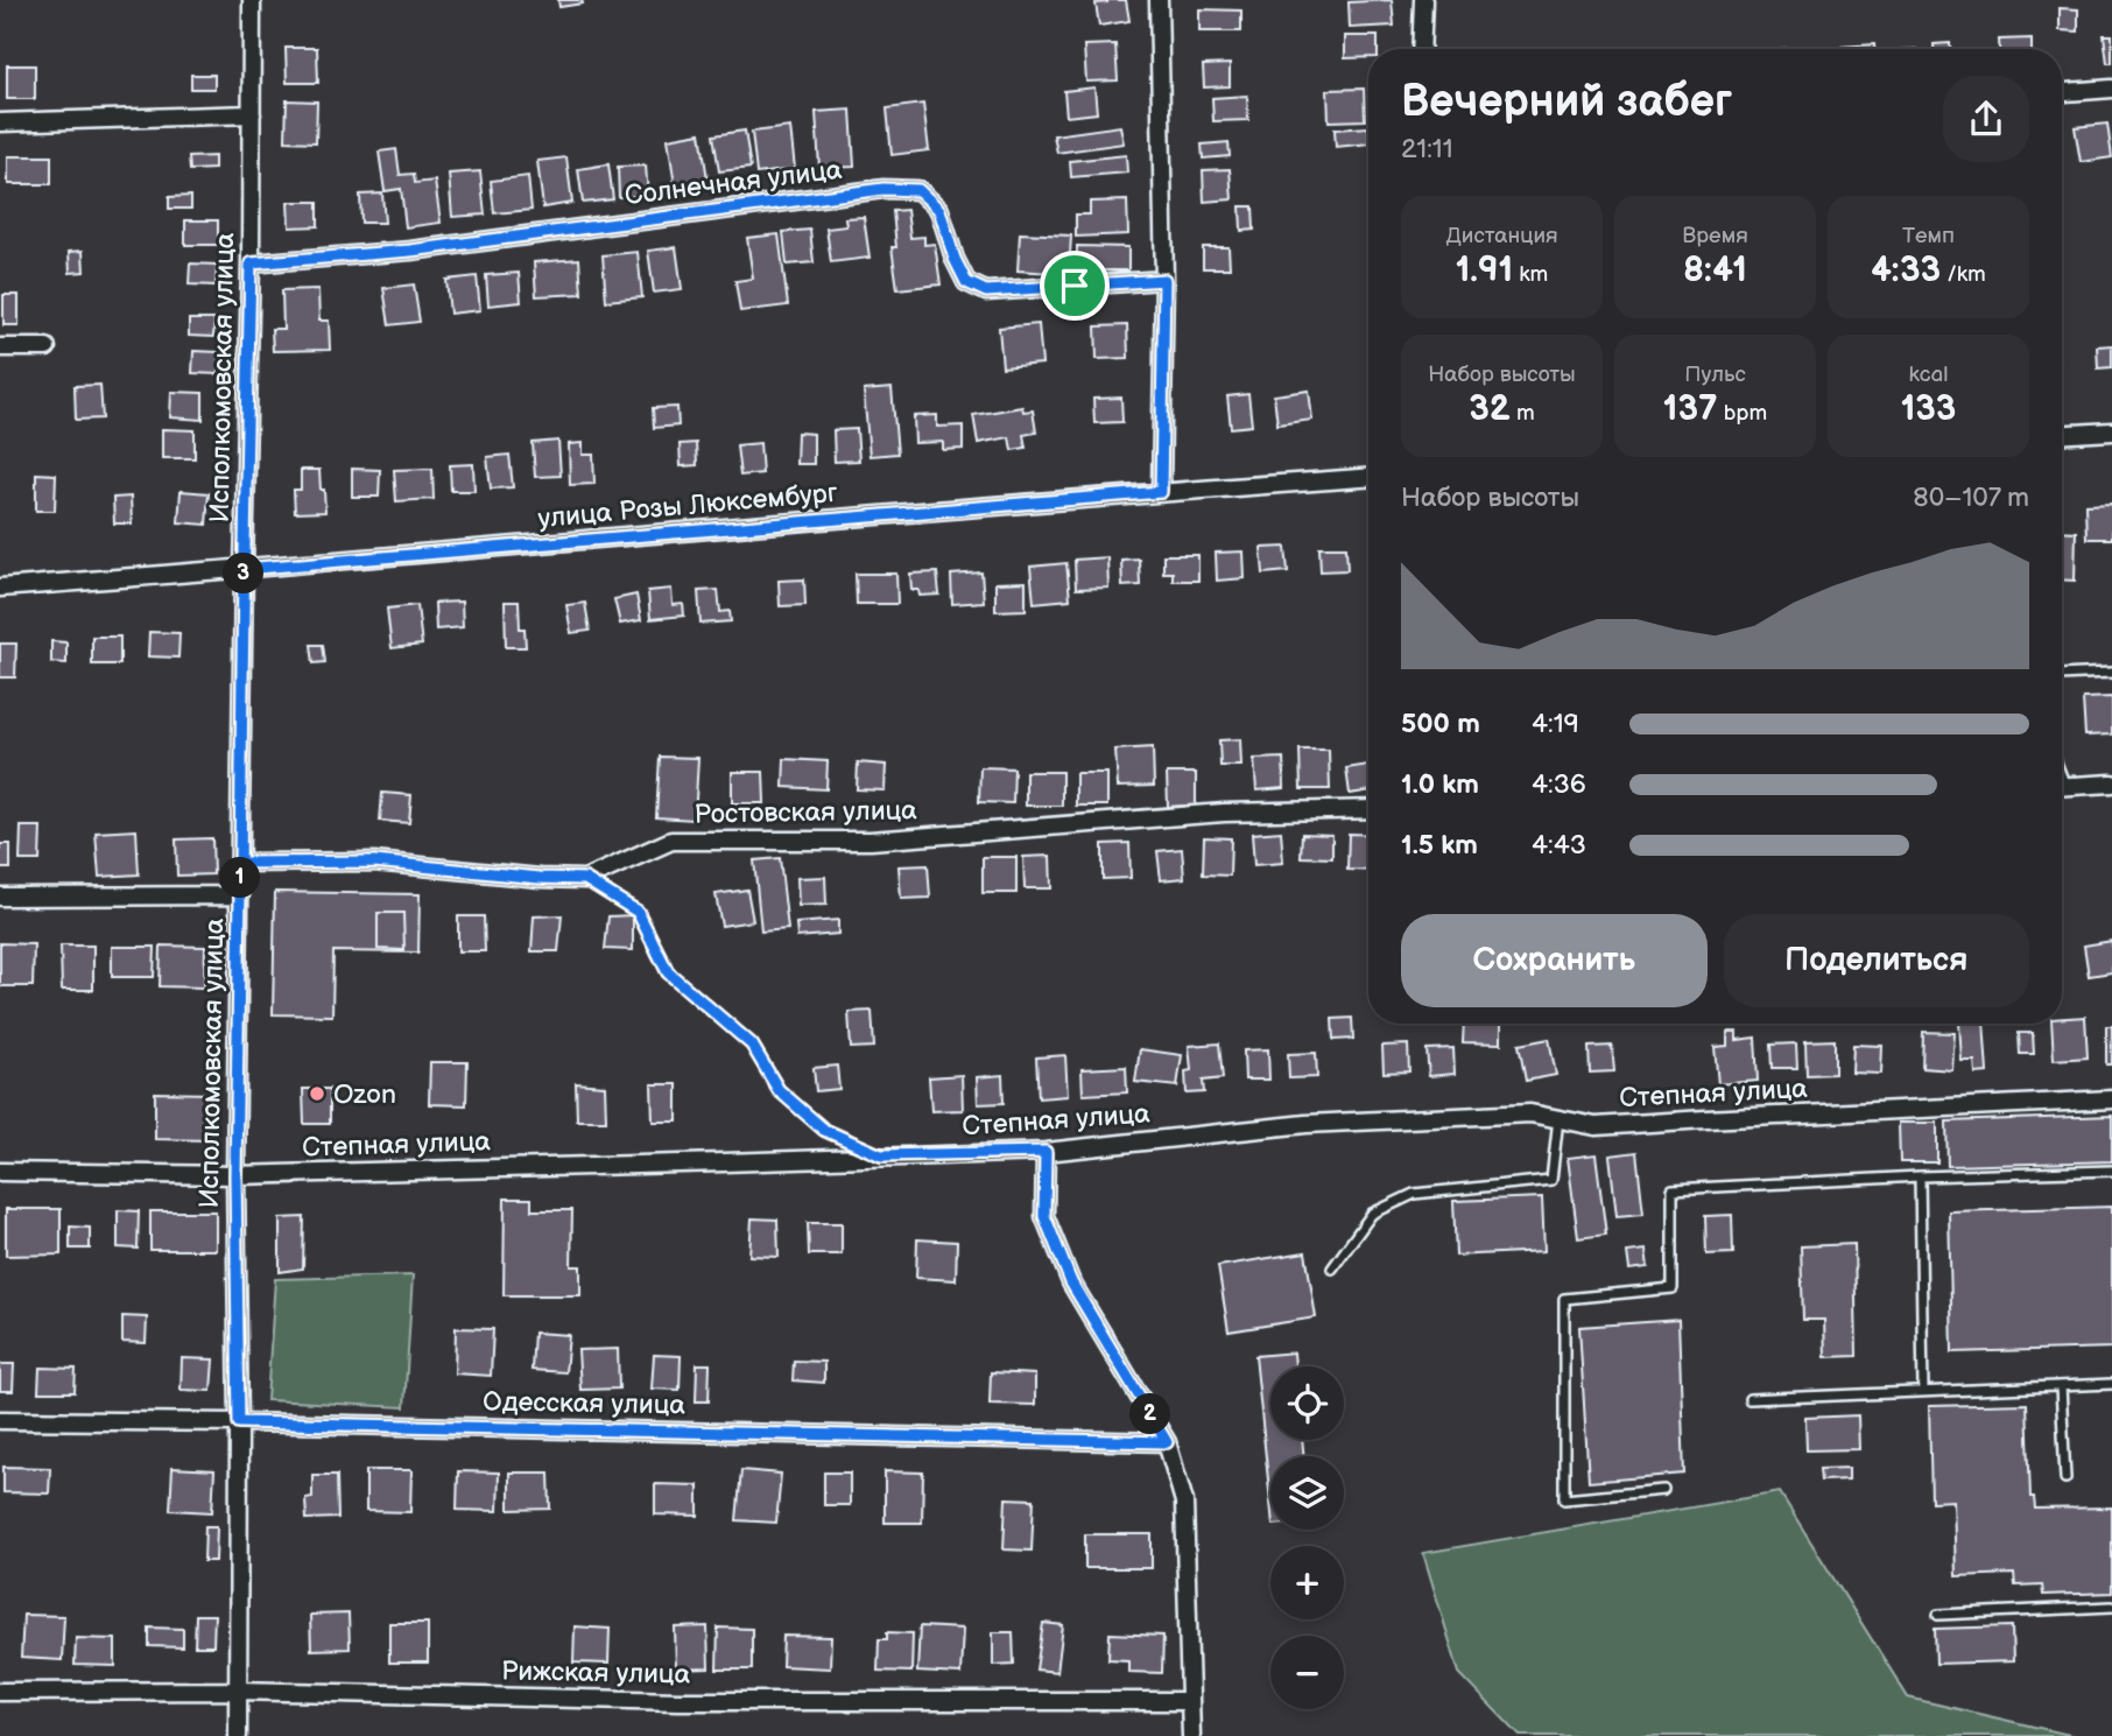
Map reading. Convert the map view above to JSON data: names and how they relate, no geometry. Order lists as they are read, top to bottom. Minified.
{"streets":{"street":["Солнечная улица","Исполкомовская улица","улица Розы Люксембург","Ростовская улица","Степная улица","Одесская улица","Рижская улица"]},"crossings":[["Солнечная улица","Исполкомовская улица"],["Исполкомовская улица","улица Розы Люксембург"],["Исполкомовская улица","Ростовская улица"],["Исполкомовская улица","Степная улица"],["Исполкомовская улица","Одесская улица"],["Исполкомовская улица","Рижская улица"]],"places":["Ozon"],"page":{"heading":["Вечерний забег","21:11"],"stats":[["Дистанция","1.91 km"],["Время","8:41"],["Темп","4:33 /km"],["Набор высоты","32 m"],["Пульс","137 bpm"],["kcal","133"]],"chart":["Набор высоты","80–107 m"],"pins":["3","1","2"],"list":[{"name":"500 m","note":"4:19"},{"name":"1.0 km","note":"4:36"},{"name":"1.5 km","note":"4:43"}],"buttons":["Сохранить","Поделиться"],"map_buttons":["+","−"]}}
